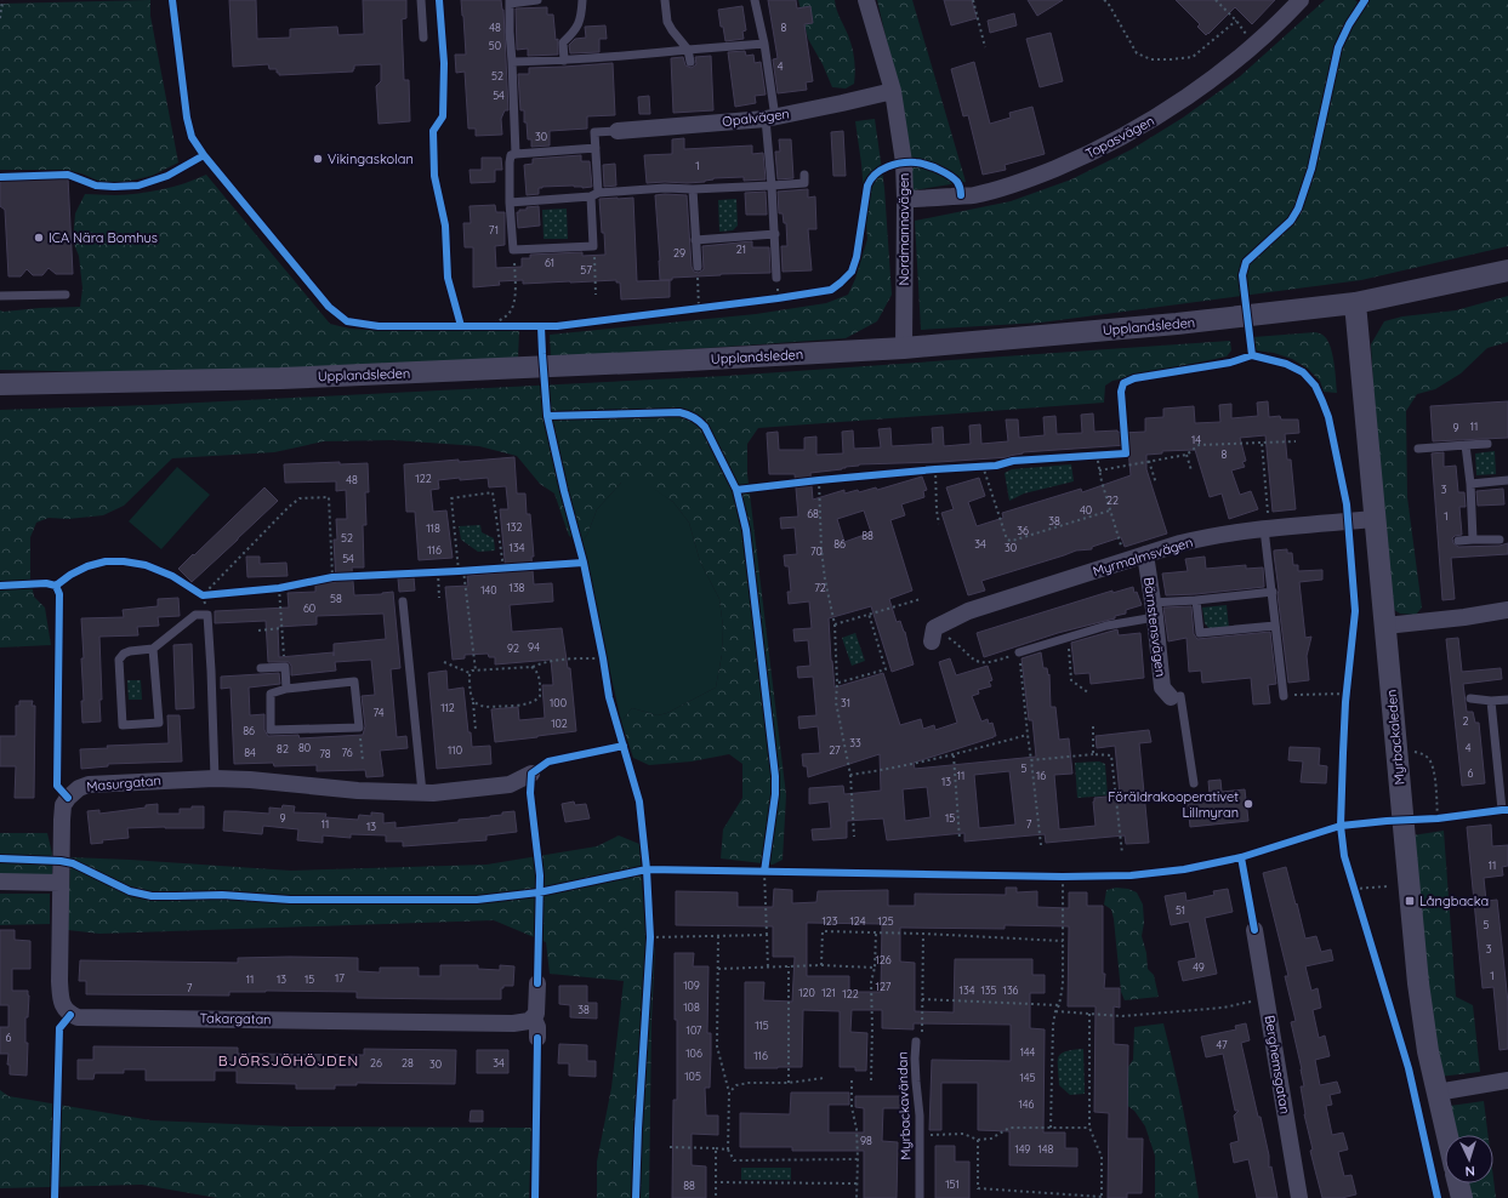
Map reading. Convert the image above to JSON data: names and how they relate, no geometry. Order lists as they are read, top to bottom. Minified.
{"streets":{"street":["Opalvägen","Topasvägen","Nordmannavägen","Upplandsleden","Myrmalmsvägen","Bärnstensvägen","Myrbackaleden","Masurgatan","Takargatan","Berghemsgatan"],"lane":["Myrbackavändan"]},"crossings":[["Opalvägen","Nordmannavägen"],["Topasvägen","Nordmannavägen"],["Nordmannavägen","Upplandsleden"],["Upplandsleden","Myrbackaleden"],["Myrmalmsvägen","Bärnstensvägen"],["Myrmalmsvägen","Myrbackaleden"],["Masurgatan","Takargatan"]],"districts":["BJÖRSJÖHÖJDEN"],"places":{"other":["Vikingaskolan","ICA Nära Bomhus","Föräldrakooperativet Lillmyran"],"transit":["Långbacka"]},"house_numbers":["48","8","50","4","52","54","30","1","71","21","29","61","57","11","9","14","8","122","48","3","22","40","68","1","38","132","118","36","88","52","86","34","134","30","116","70","54","138","72","140","58","60","94","92","100","31","112","74","2","102","86","33","80","4","82","110","27","84","76","78","5","6","11","16","13","9","15","11","7","13","11","51","123","124","125","5","3","126","49","1","17","11","13","15","109","127","7","134","135","136","120","121","122","108","38","115","107","6","47","144","106","116","26","28","34","30","105","145","146","98","149","148","151","88"],"north":"bottom"}
